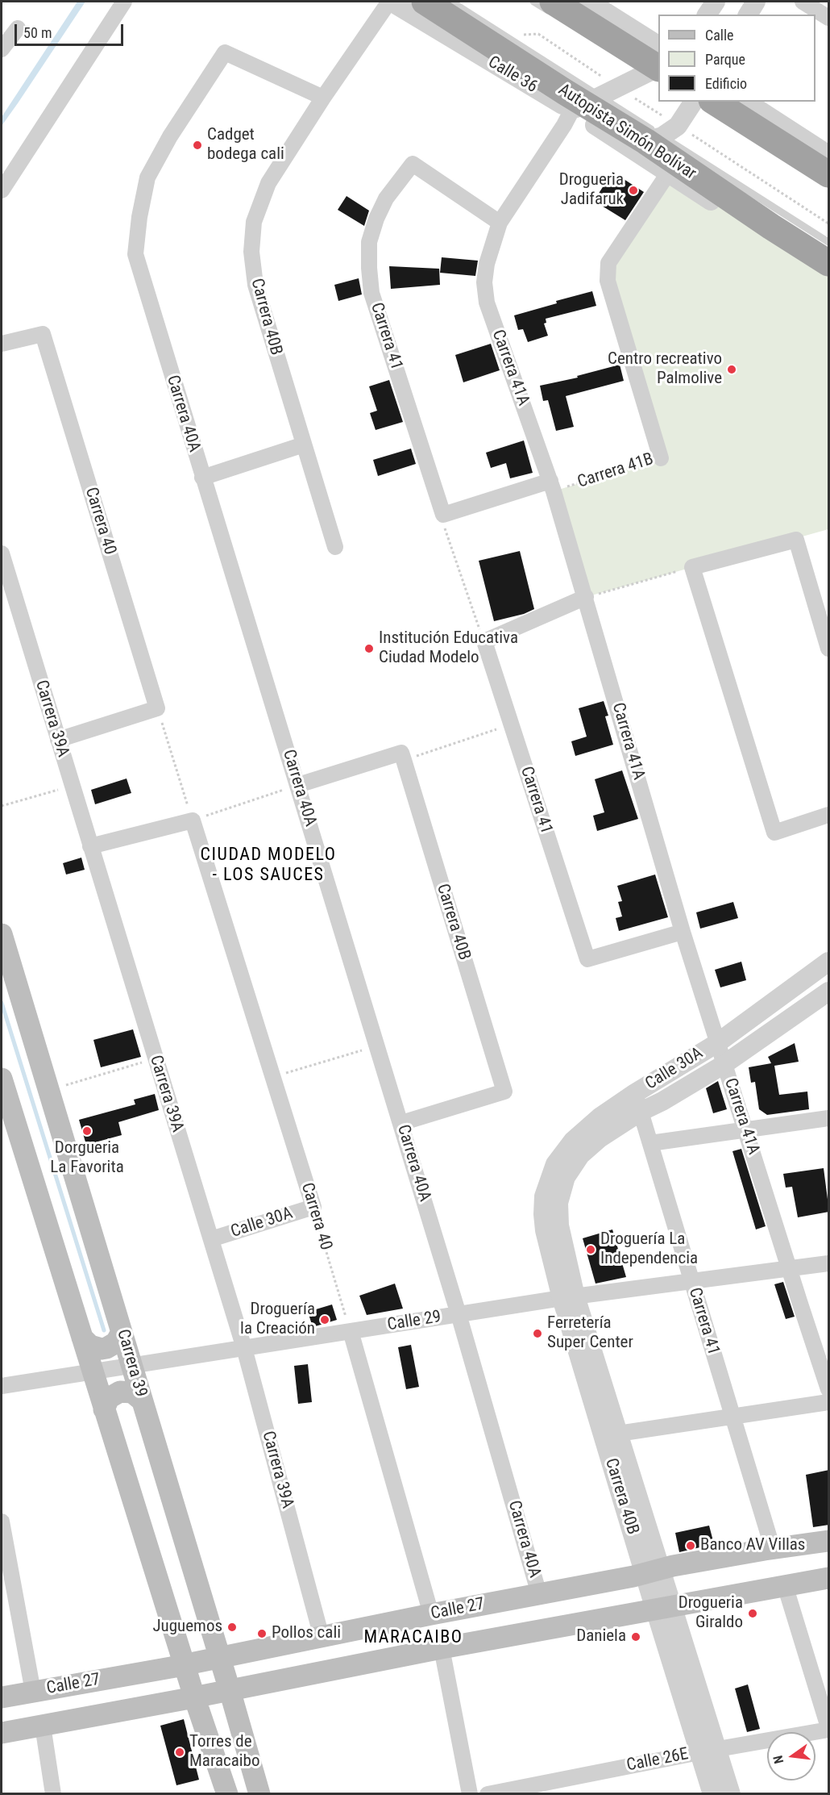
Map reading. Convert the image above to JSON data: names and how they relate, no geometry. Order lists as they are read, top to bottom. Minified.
{"streets":{"highway":["Autopista Simón Bolívar"],"main road":["Carrera 39","Calle 27"],"street":["Calle 36","Carrera 40B","Carrera 41","Carrera 41A","Carrera 40A","Carrera 41B","Carrera 40","Carrera 39A","Calle 30A","Calle 29","Calle 26E"]},"crossings":[["Calle 36","Autopista Simón Bolívar"],["Calle 36","Carrera 40B"],["Calle 36","Carrera 41A"],["Calle 36","Carrera 41B"],["Autopista Simón Bolívar","Carrera 41A"],["Carrera 40B","Carrera 40A"],["Carrera 40B","Calle 30A"],["Carrera 40B","Calle 29"],["Carrera 40B","Calle 27"],["Carrera 40B","Calle 26E"],["Carrera 41","Carrera 41A"],["Carrera 41","Calle 30A"],["Carrera 41","Calle 29"],["Carrera 41","Calle 27"],["Carrera 41A","Carrera 41B"],["Carrera 41A","Calle 30A"],["Carrera 41A","Calle 29"],["Carrera 40A","Calle 29"],["Carrera 40A","Calle 27"],["Carrera 40","Calle 30A"],["Carrera 40","Calle 29"],["Carrera 39A","Calle 30A"],["Carrera 39A","Calle 29"],["Carrera 39A","Calle 27"],["Calle 29","Carrera 39"],["Carrera 39","Calle 27"]],"districts":["CIUDAD MODELO - LOS SAUCES","MARACAIBO"],"places":["Cadget bodega cali","Drogueria Jadifaruk","Centro recreativo Palmolive","Institución Educativa Ciudad Modelo","Dorgueria La Favorita","Droguería La Independencia","Droguería la Creación","Ferretería Super Center","Banco AV Villas","Drogueria Giraldo","Juguemos","Pollos cali","Daniela","Torres de Maracaibo"],"legend":["Calle","Parque","Edificio"],"scale_bar":"50 m","north":"left"}
